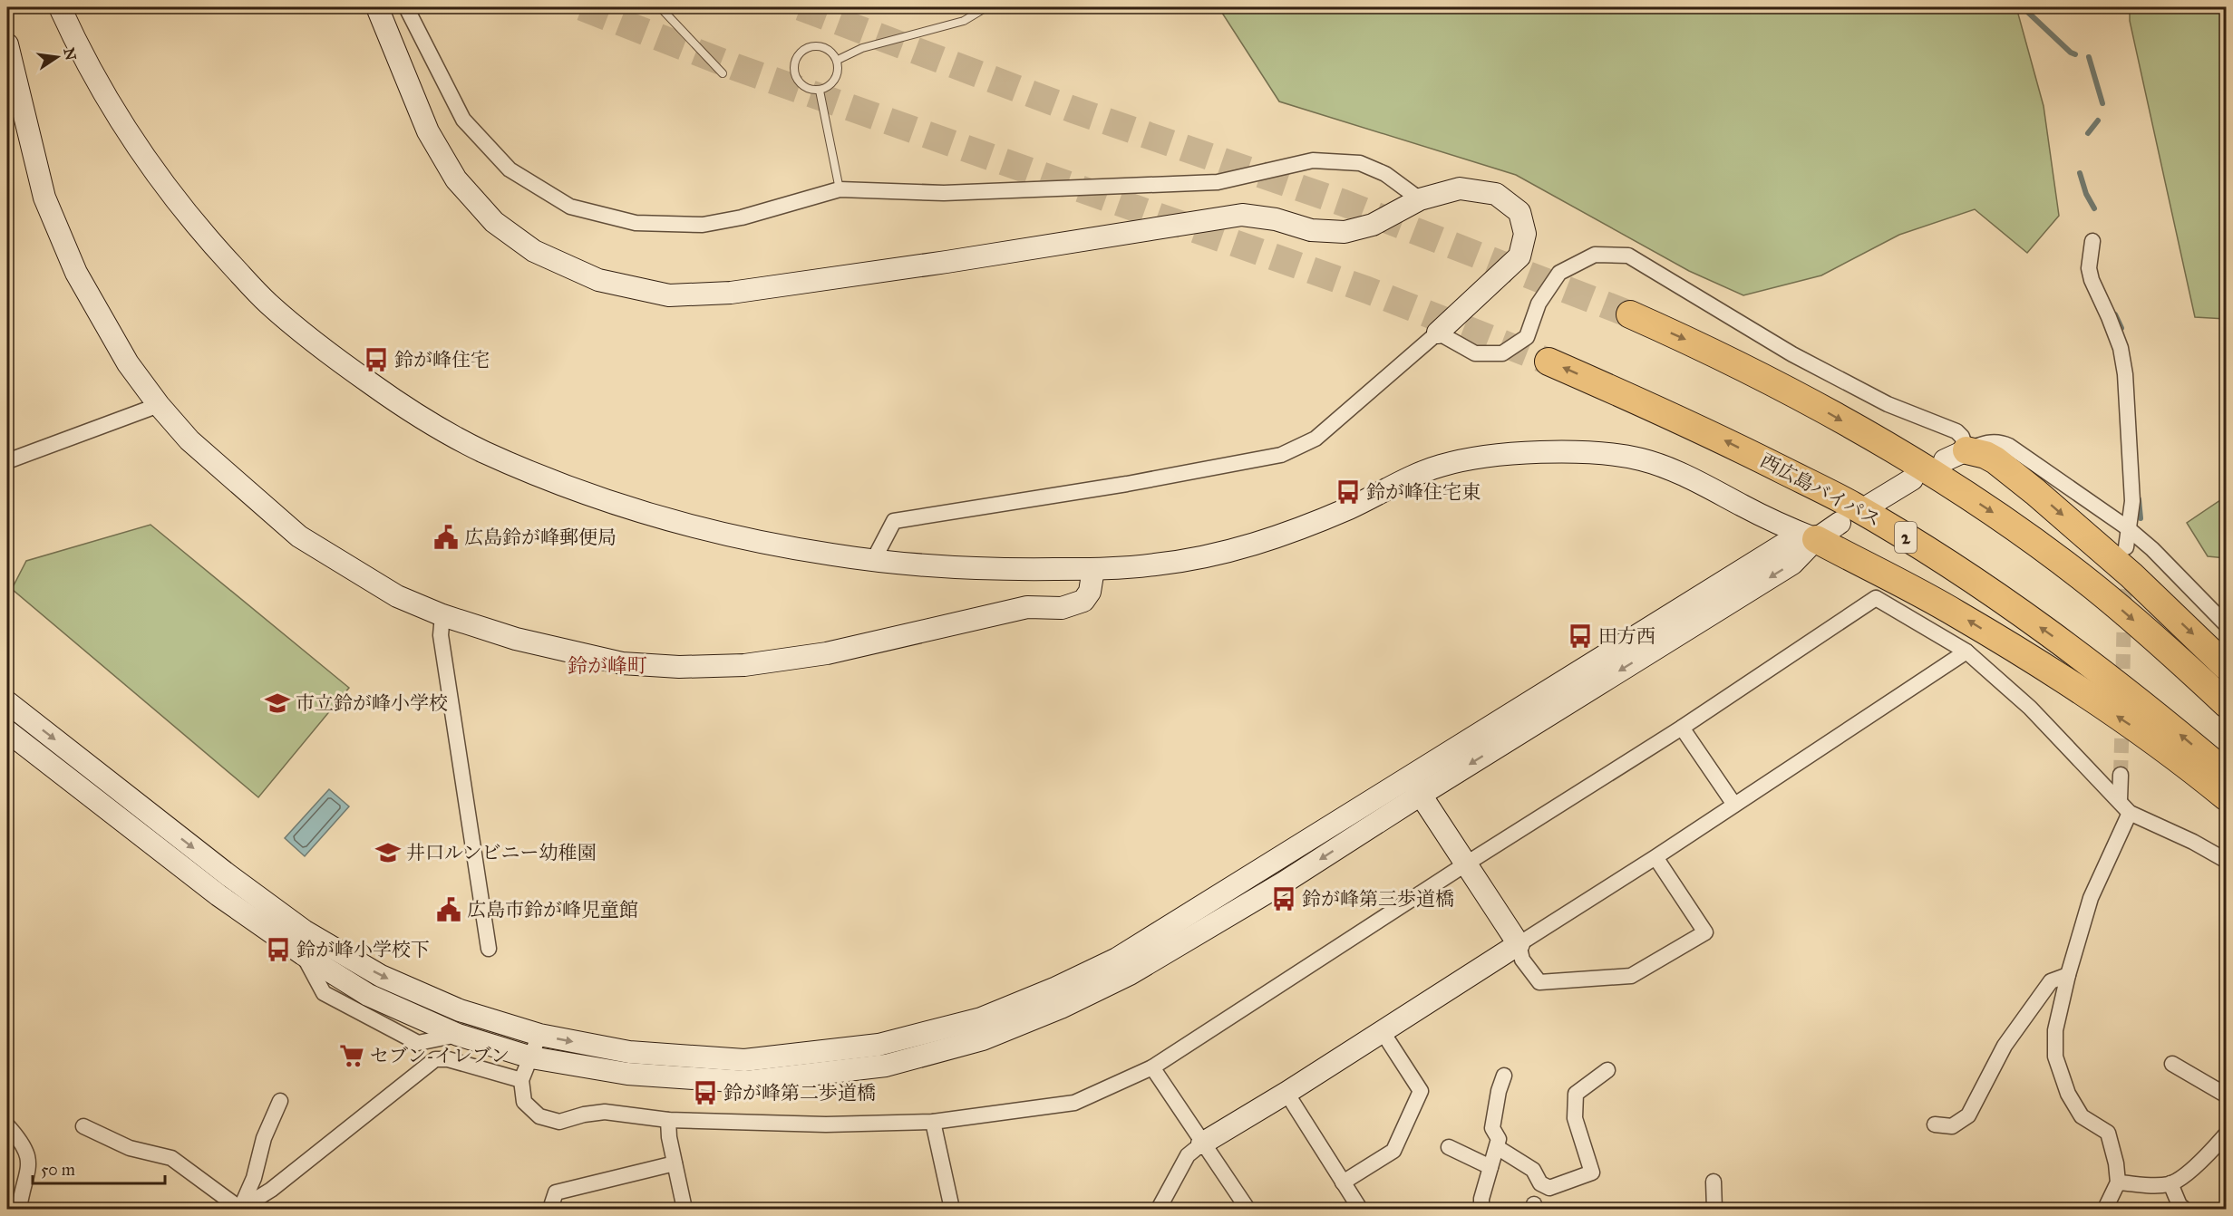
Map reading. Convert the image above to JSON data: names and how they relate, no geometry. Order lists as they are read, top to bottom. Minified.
{"streets":{"highway":["西広島バイパス","2"]},"districts":["鈴が峰町"],"places":{"bus stop":["鈴が峰住宅","鈴が峰住宅東","田方西","鈴が峰第三歩道橋","鈴が峰小学校下","鈴が峰第二歩道橋"],"public building":["広島鈴が峰郵便局","広島市鈴が峰児童館"],"school or university":["市立鈴が峰小学校","井口ルンビニー幼稚園"],"supermarket":["セブン-イレブン"]},"scale_bar":"50 m","north":"right"}
